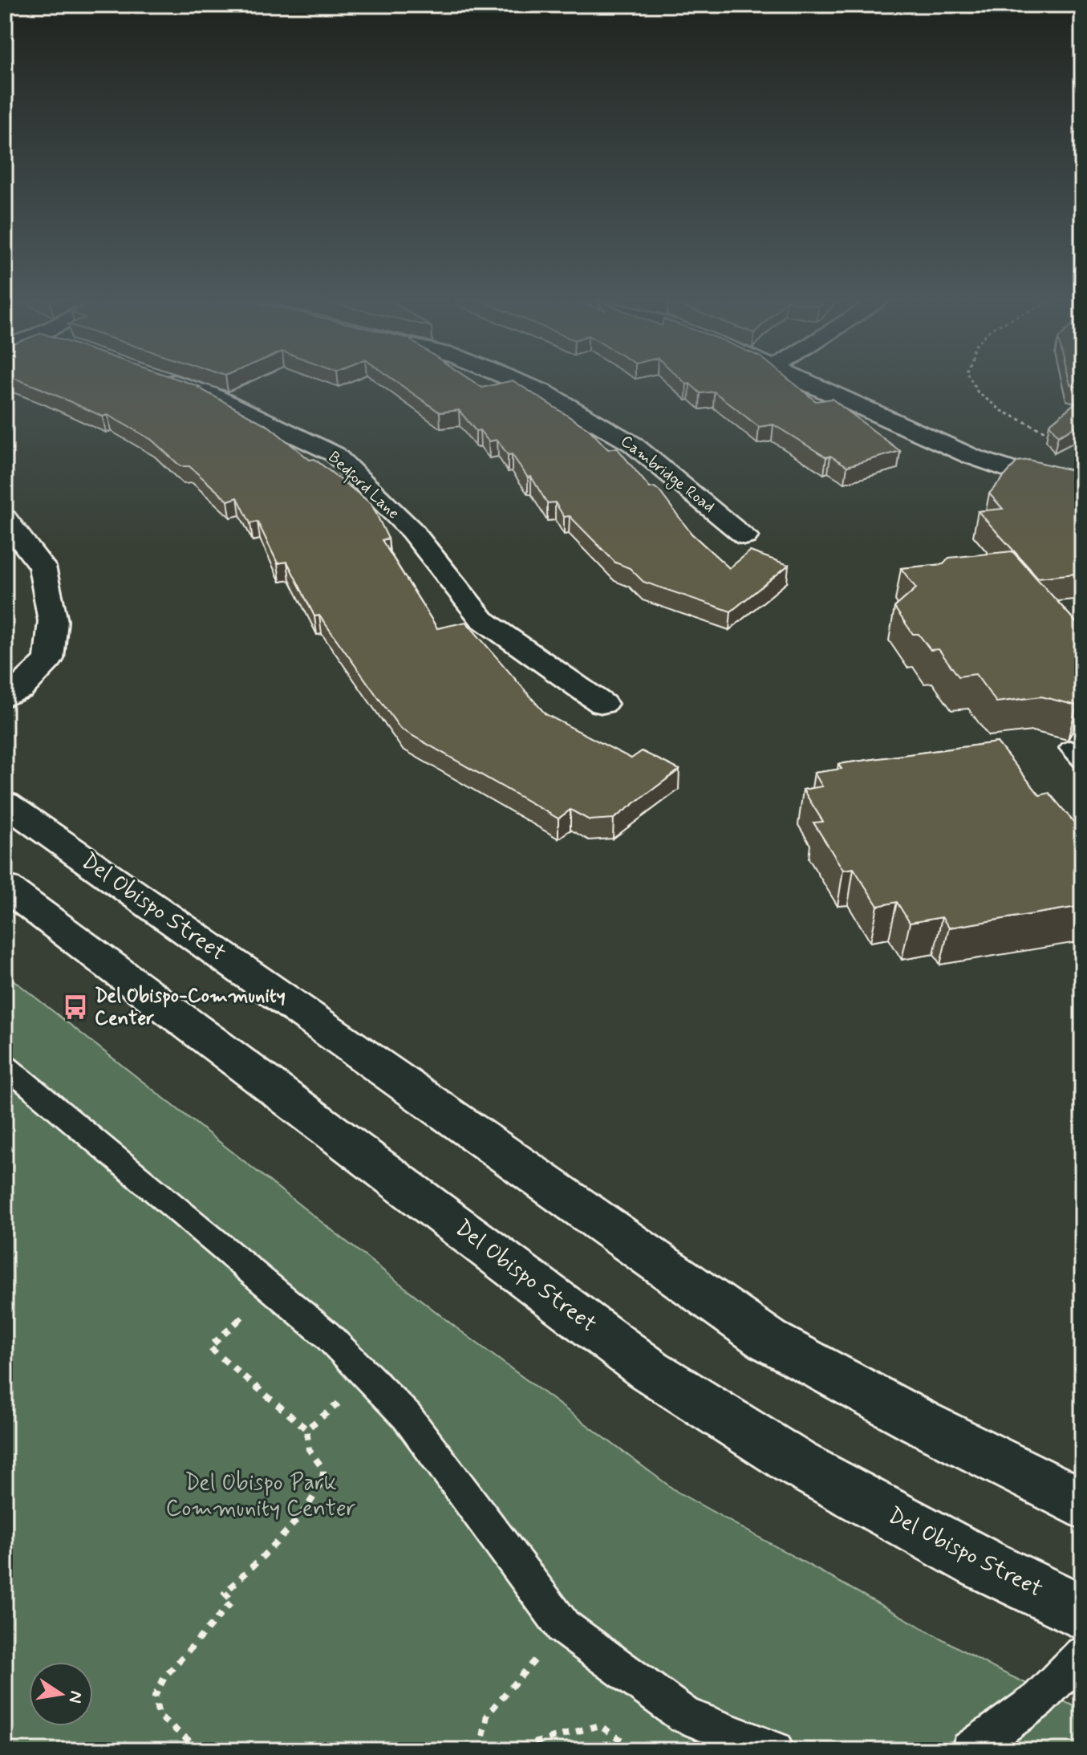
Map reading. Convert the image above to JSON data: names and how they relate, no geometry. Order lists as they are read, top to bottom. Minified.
{"streets":{"street":["Cambridge Road","Bedford Lane","Del Obispo Street"]},"parks":["Del Obispo Park Community Center"],"places":{"bus stop":["Del Obispo-Community Center"]},"north":"right"}
